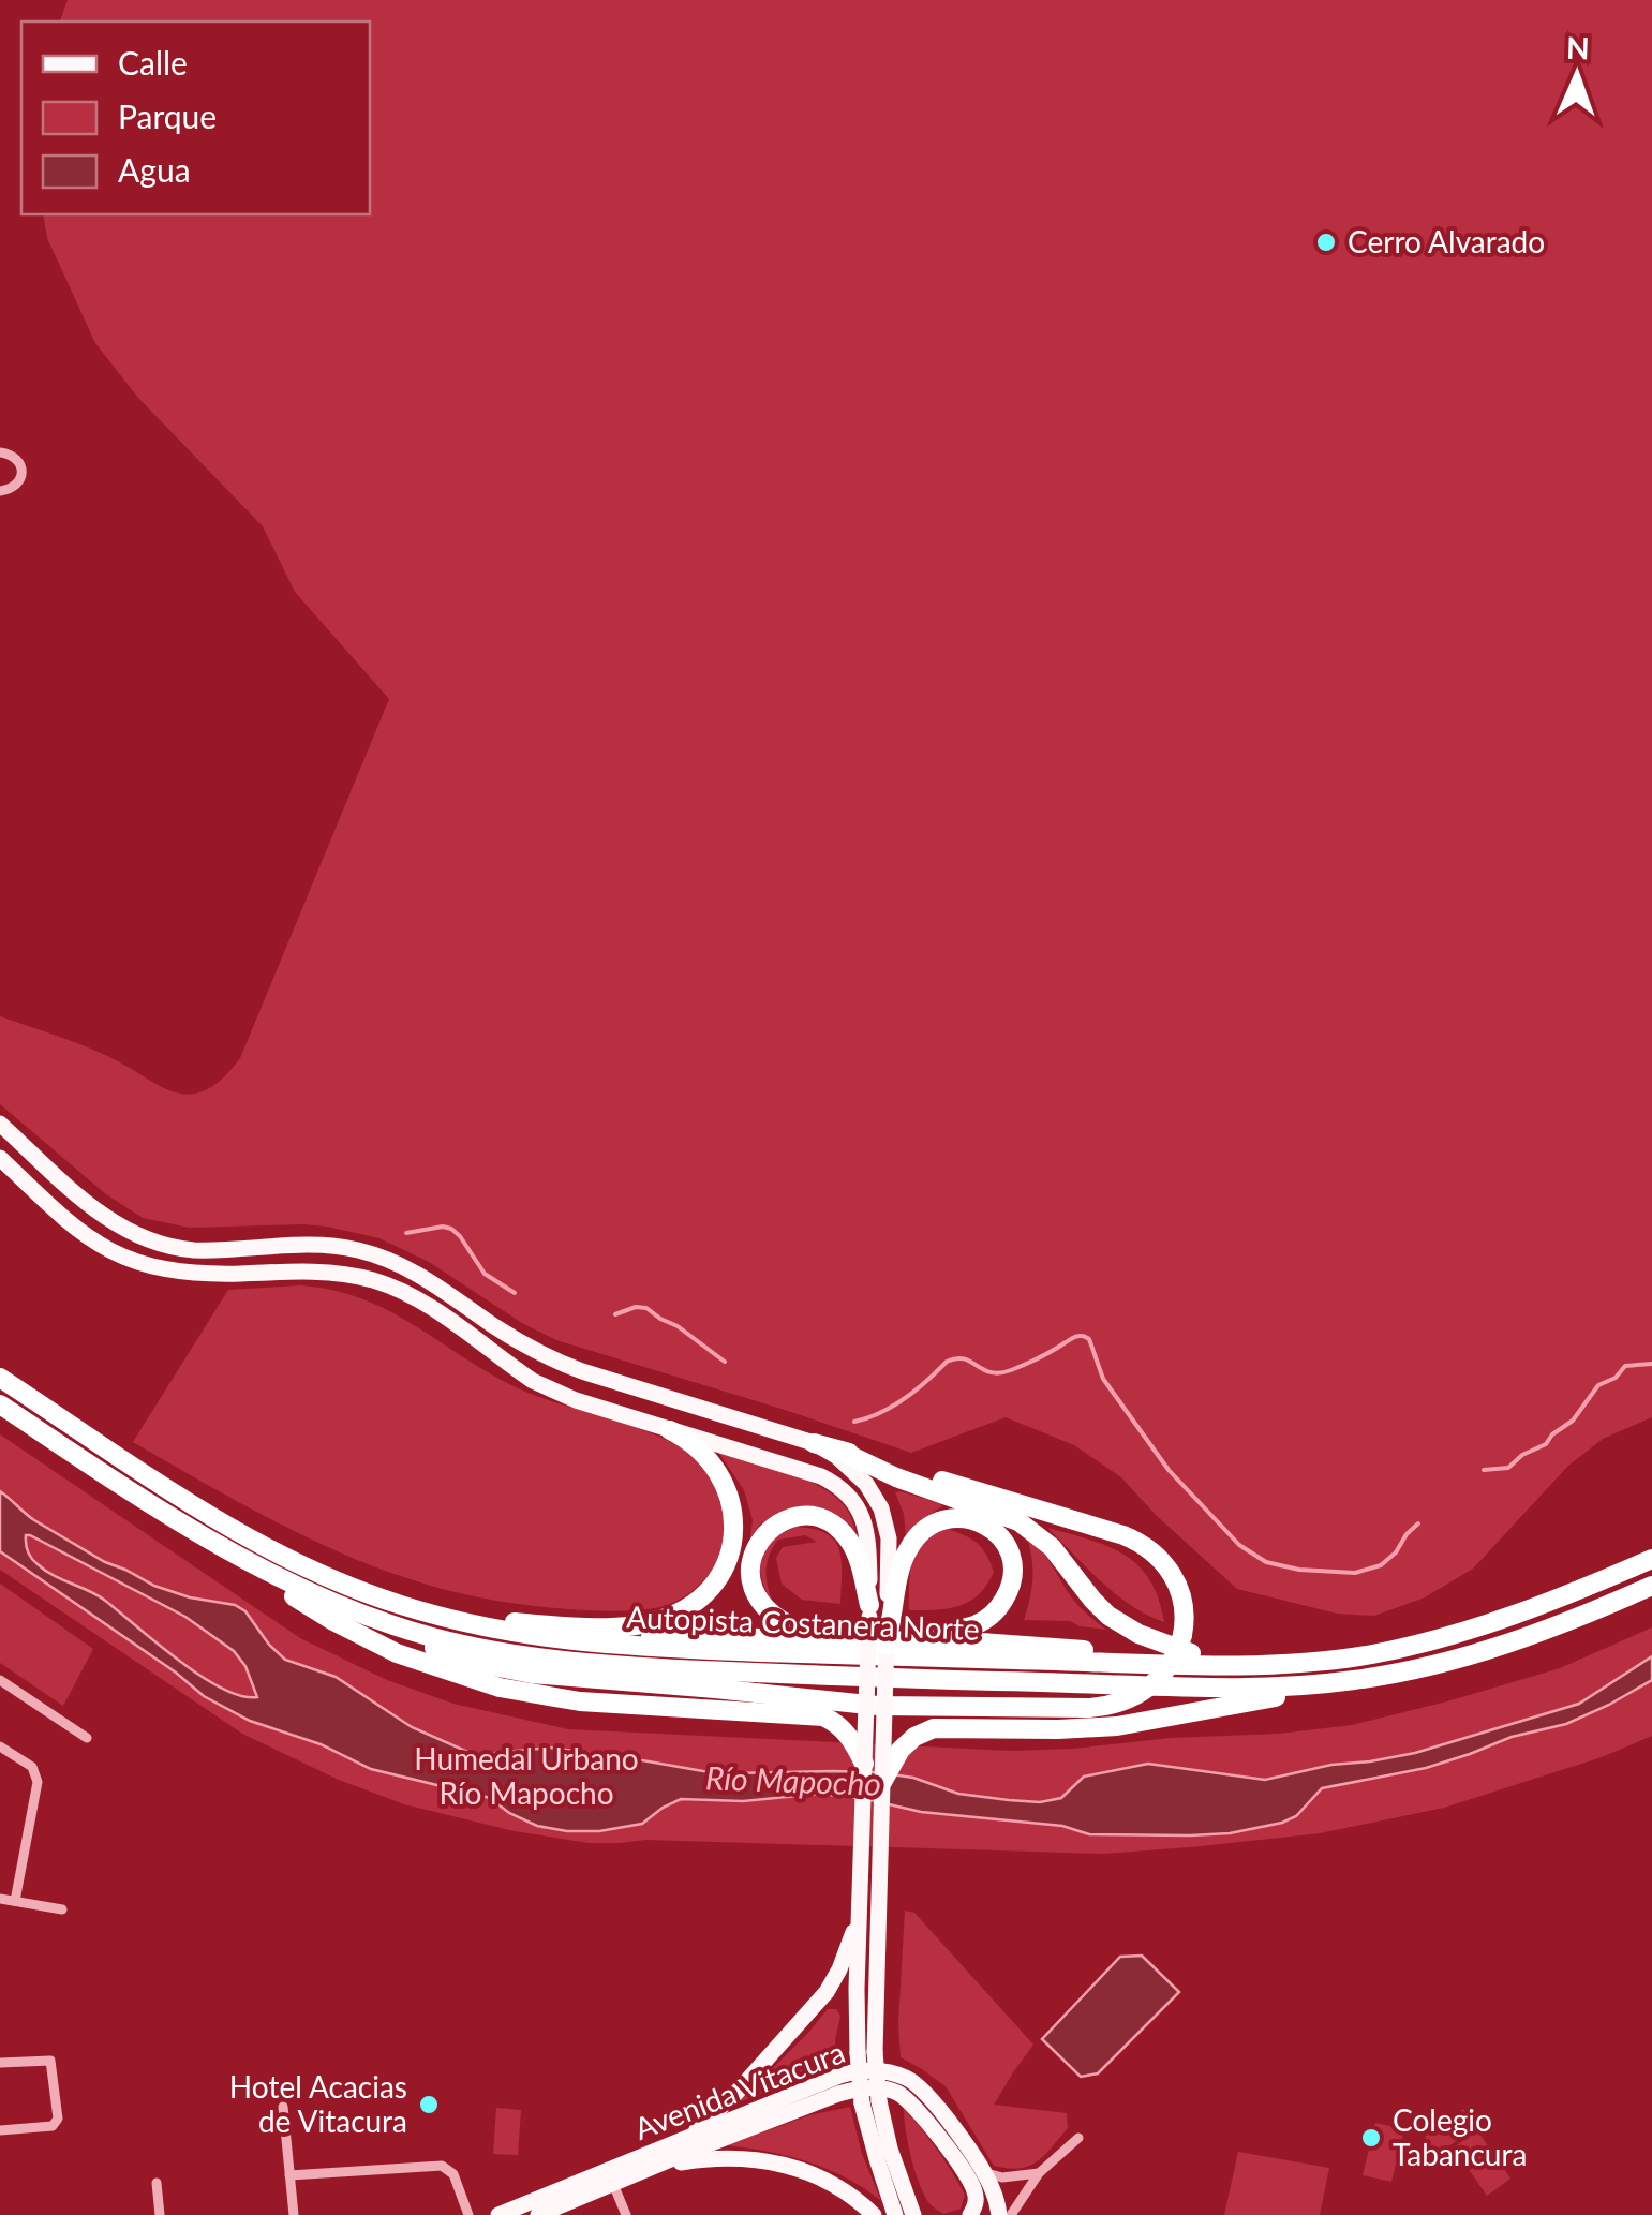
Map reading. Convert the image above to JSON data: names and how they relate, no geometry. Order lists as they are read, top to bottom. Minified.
{"streets":{"highway":["Autopista Costanera Norte"],"main road":["Avenida Vitacura"]},"water":["Río Mapocho"],"parks":["Humedal Urbano Río Mapocho"],"places":["Cerro Alvarado","Hotel Acacias de Vitacura","Colegio Tabancura"],"legend":["Calle","Parque","Agua"],"north":"top"}
